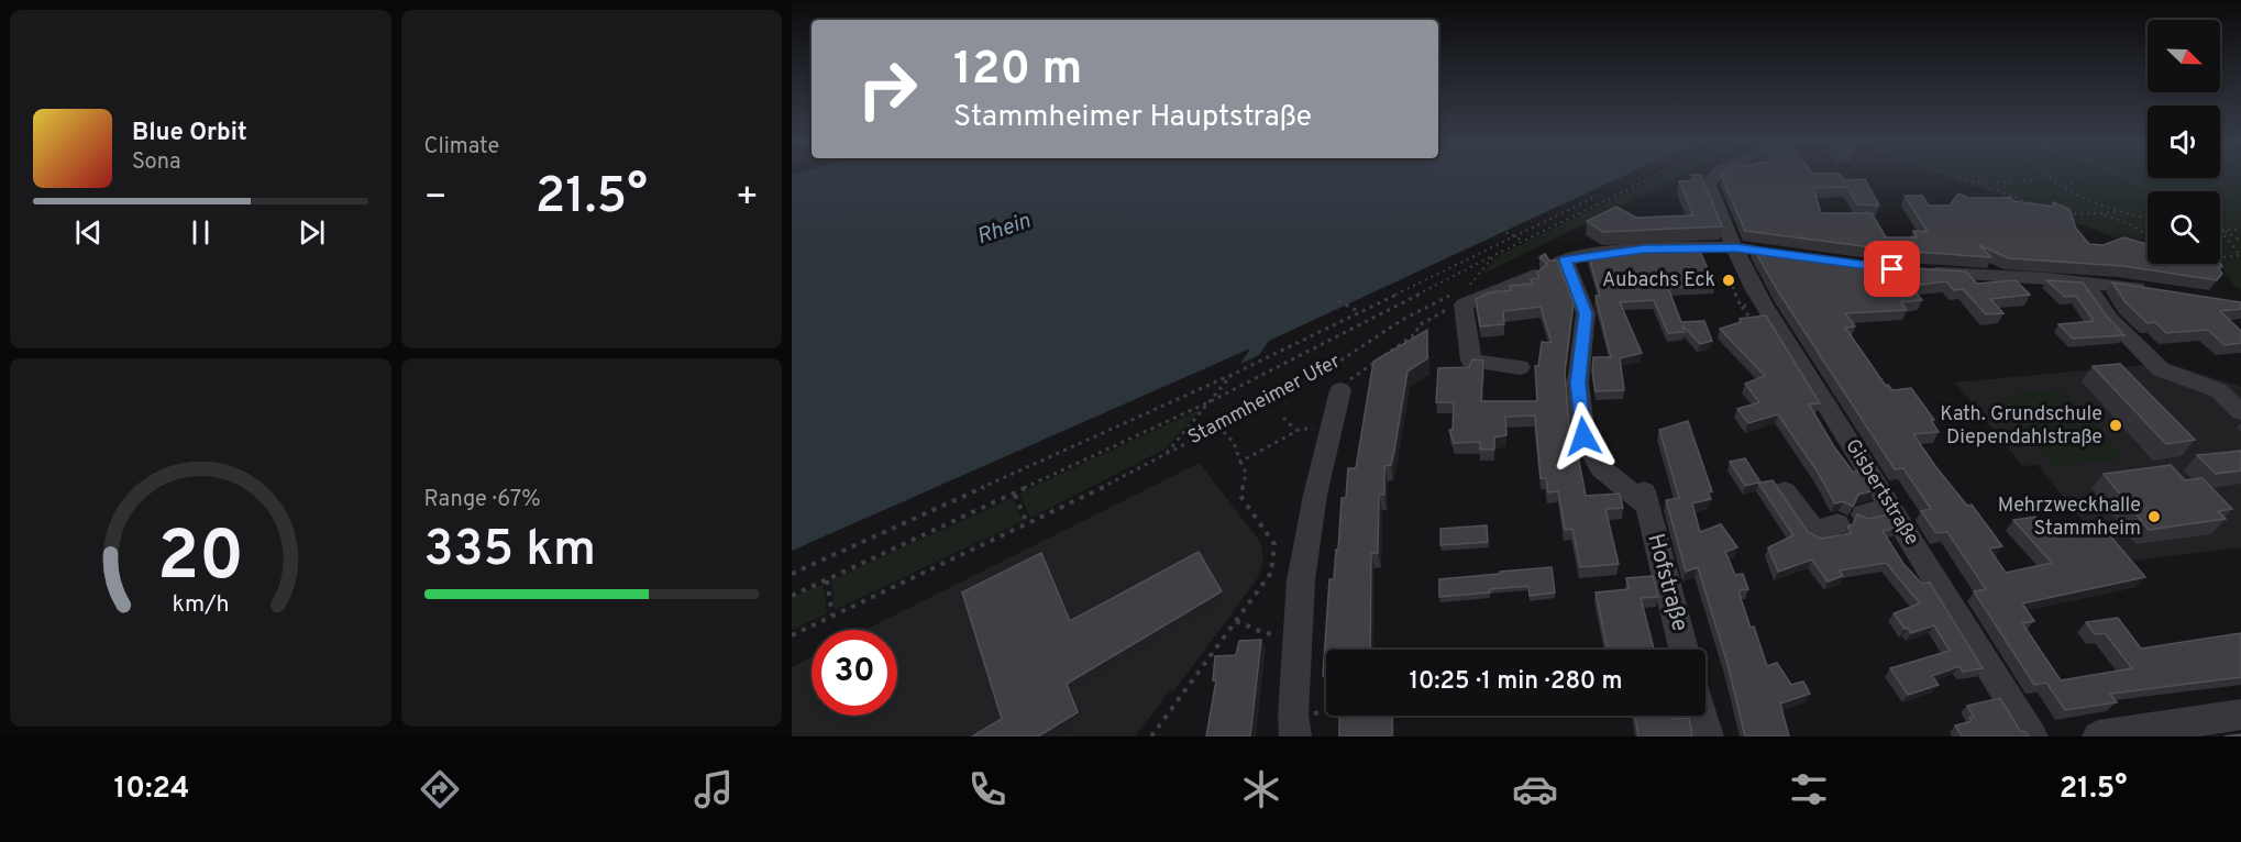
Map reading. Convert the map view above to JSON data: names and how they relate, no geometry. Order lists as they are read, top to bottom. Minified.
{"streets":{"street":["Gisbertstraße","Hofstraße"],"path":["Stammheimer Ufer"]},"crossings":[["Gisbertstraße","Hofstraße"]],"water":["Rhein"],"places":["Aubachs Eck","Kath. Grundschule Diependahlstraße","Mehrzweckhalle Stammheim"],"north":"bottom right","page":{"tile":["Climate",["Range · 67%","335 km"]],"turn":["120 m","Stammheimer Hauptstraße"],"song":["Blue Orbit","Sona"],"heat":["−","21.5°","+"],"limit":"30","trip":"10:25 · 1 min · 280 m","tabs":["10:24","21.5°"],"gauge":["20","km/h"]}}
